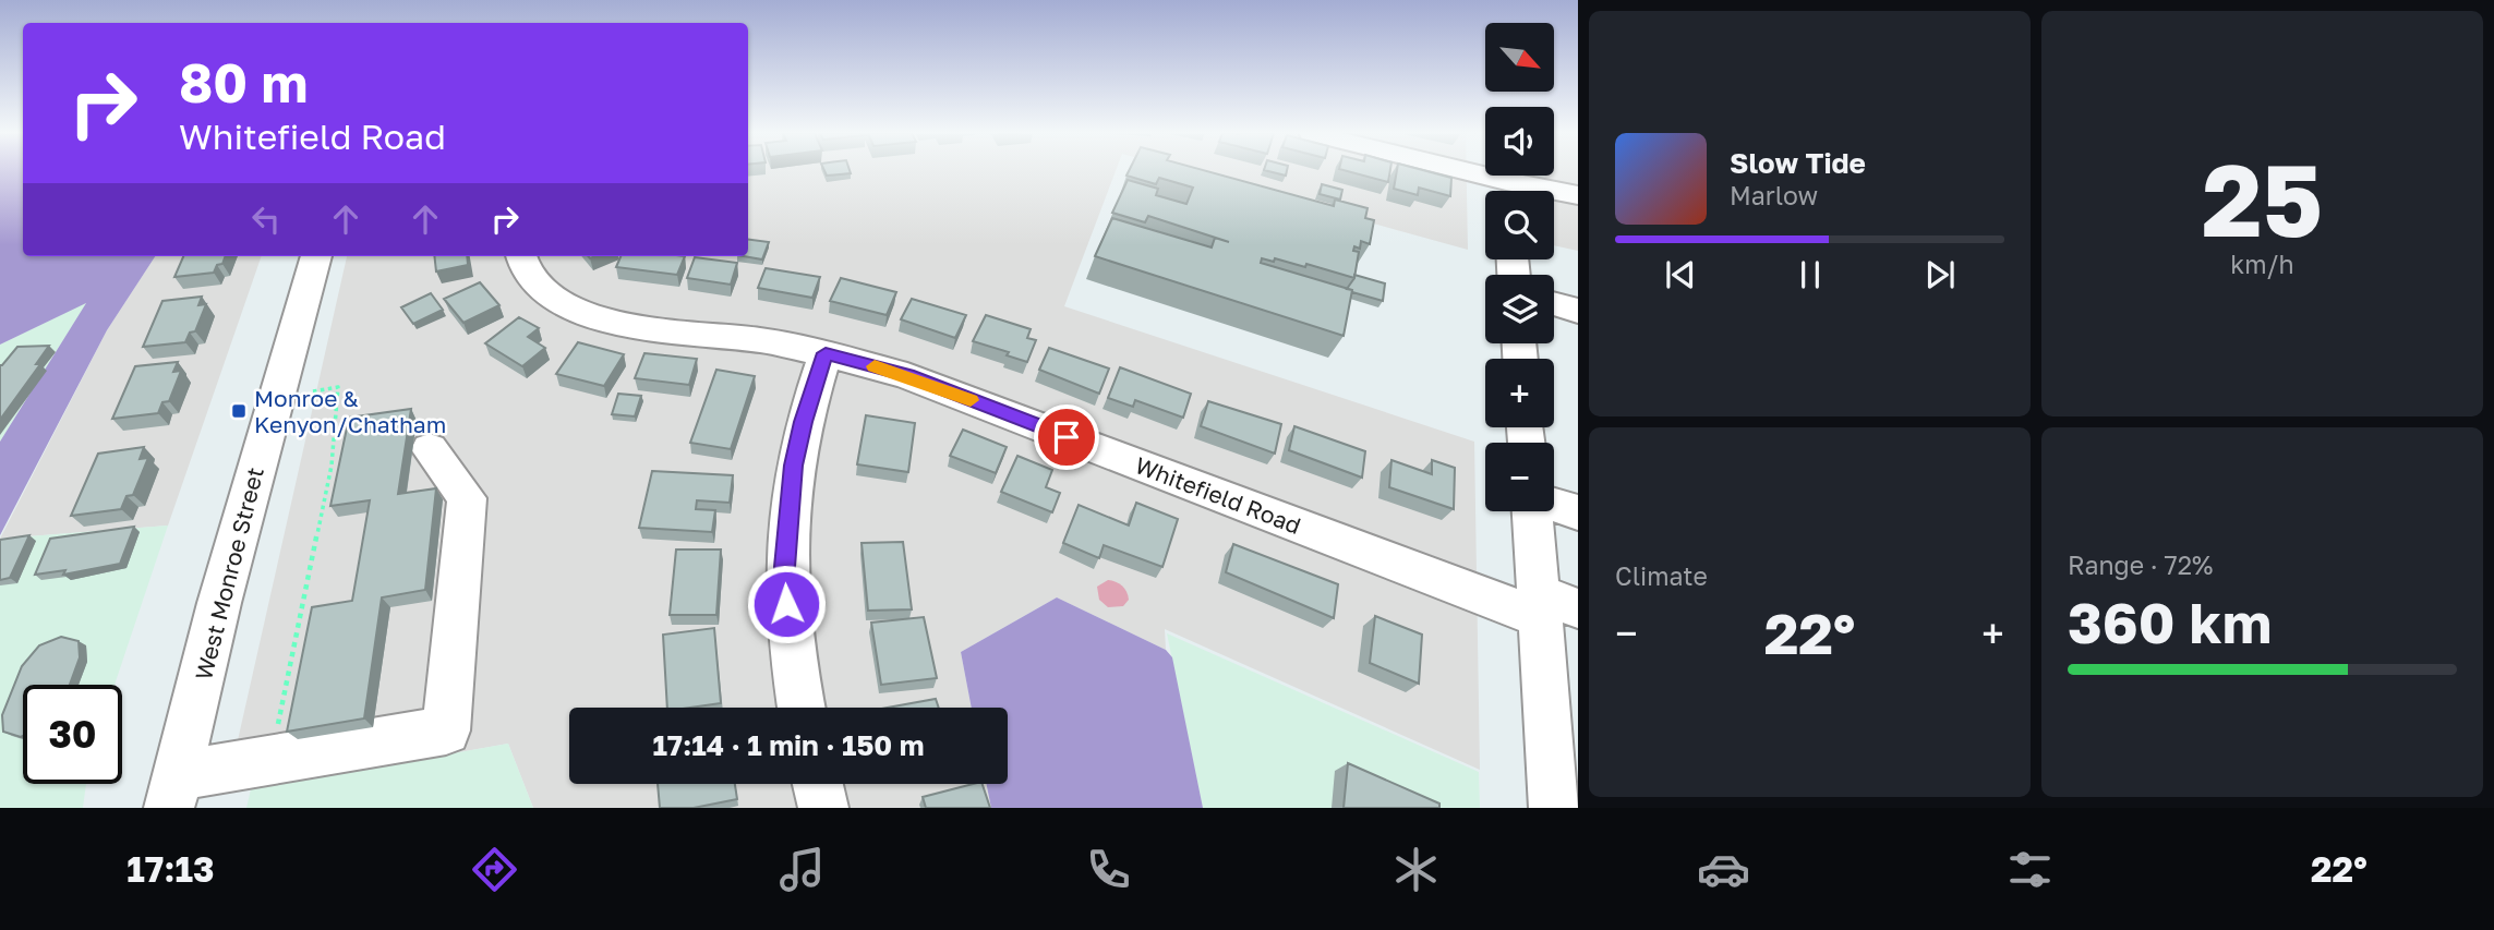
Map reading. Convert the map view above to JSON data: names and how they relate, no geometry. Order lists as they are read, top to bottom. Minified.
{"streets":{"street":["Whitefield Road","West Monroe Street"]},"places":{"transit":["Monroe & Kenyon/Chatham"]},"north":"bottom right","page":{"tile":[["25","km/h"],"Climate",["Range · 72%","360 km"]],"map_buttons":["+","−"],"turn":["80 m","Whitefield Road"],"song":["Slow Tide","Marlow"],"heat":["−","22°","+"],"limit":"30","trip":"17:14 · 1 min · 150 m","tabs":["17:13","22°"]}}
